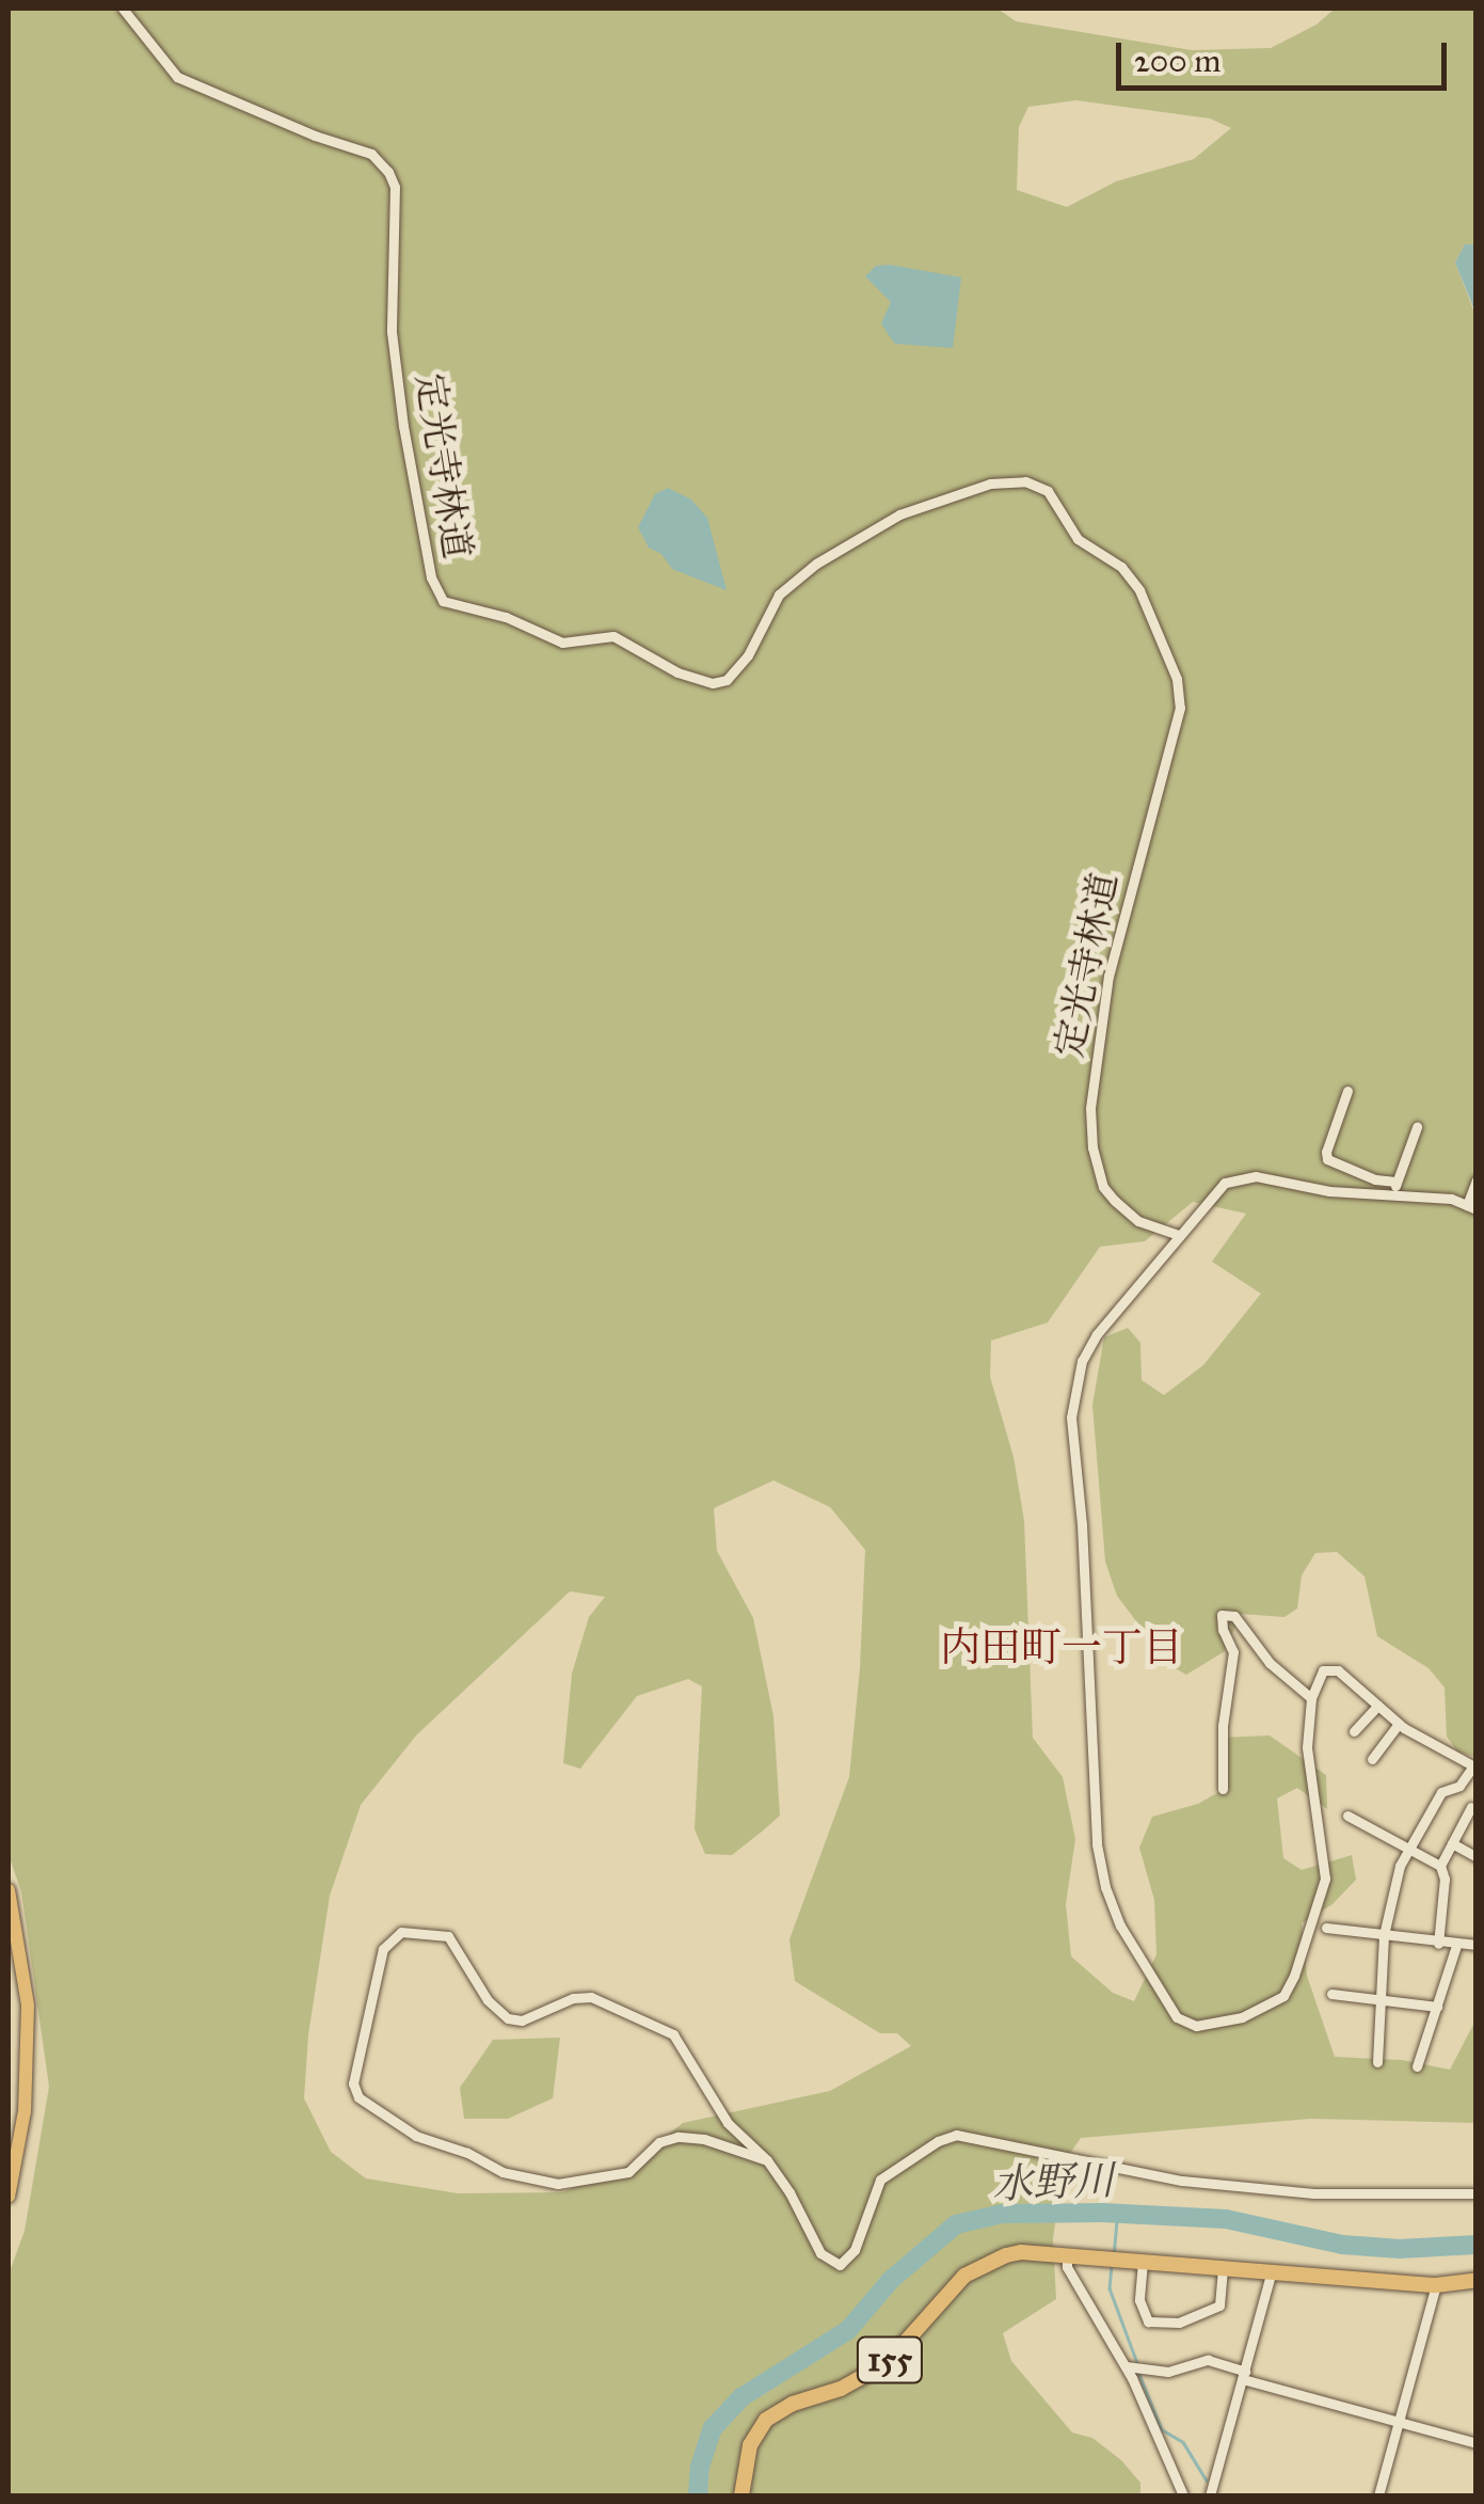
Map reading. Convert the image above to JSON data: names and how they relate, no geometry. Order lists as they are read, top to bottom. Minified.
{"streets":{"highway":["155"],"street":["定光寺林道"]},"districts":["内田町一丁目"],"water":["水野川"],"scale_bar":"200 m"}
